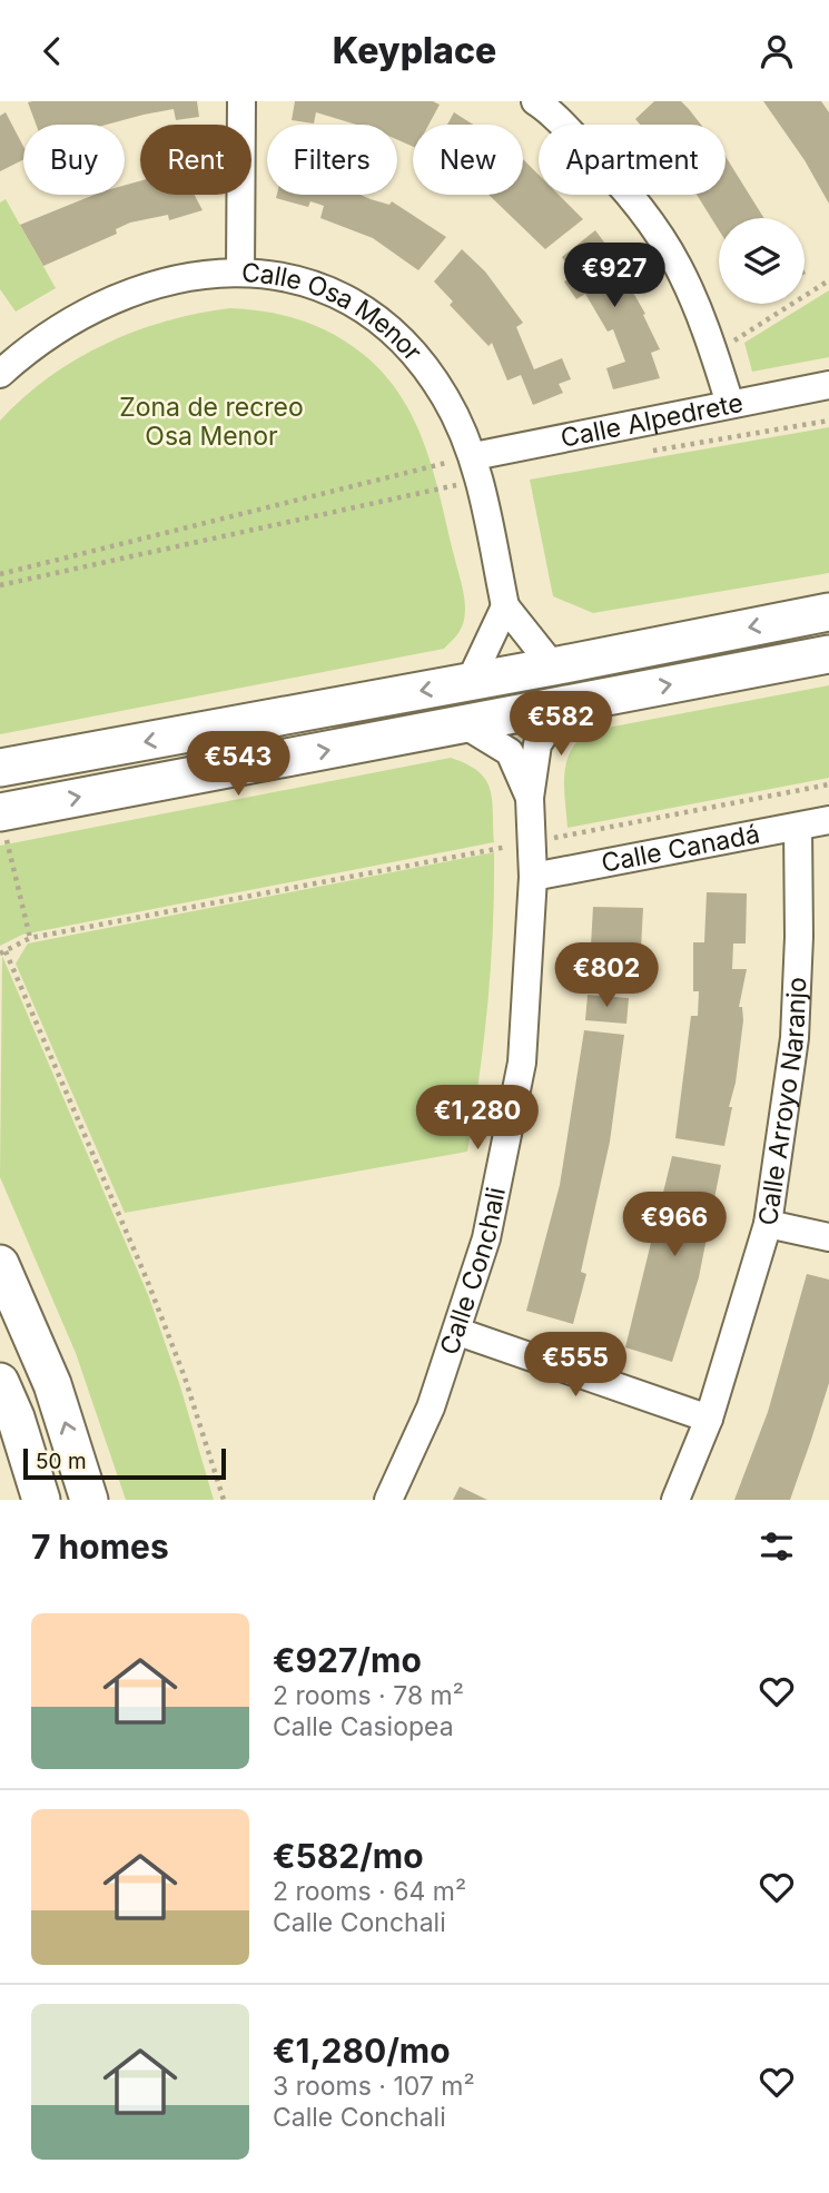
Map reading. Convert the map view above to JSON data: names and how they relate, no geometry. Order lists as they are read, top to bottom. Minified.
{"streets":{"street":["Calle Osa Menor","Calle Alpedrete","Calle Canadá","Calle Arroyo Naranjo","Calle Conchali"]},"crossings":[["Calle Osa Menor","Calle Alpedrete"],["Calle Canadá","Calle Arroyo Naranjo"],["Calle Canadá","Calle Conchali"]],"parks":["Zona de recreo Osa Menor"],"scale_bar":"50 m","page":{"header":"Keyplace","chip":["Buy","Rent","Filters","New","Apartment"],"price":["€927","€582","€543","€802","€1,280","€966","€555"],"scale":"50 m","heading":"7 homes","list":[{"name":"€927/mo","note":"2 rooms · 78 m² · Calle Casiopea"},{"name":"€582/mo","note":"2 rooms · 64 m² · Calle Conchali"},{"name":"€1,280/mo","note":"3 rooms · 107 m² · Calle Conchali"}]}}
